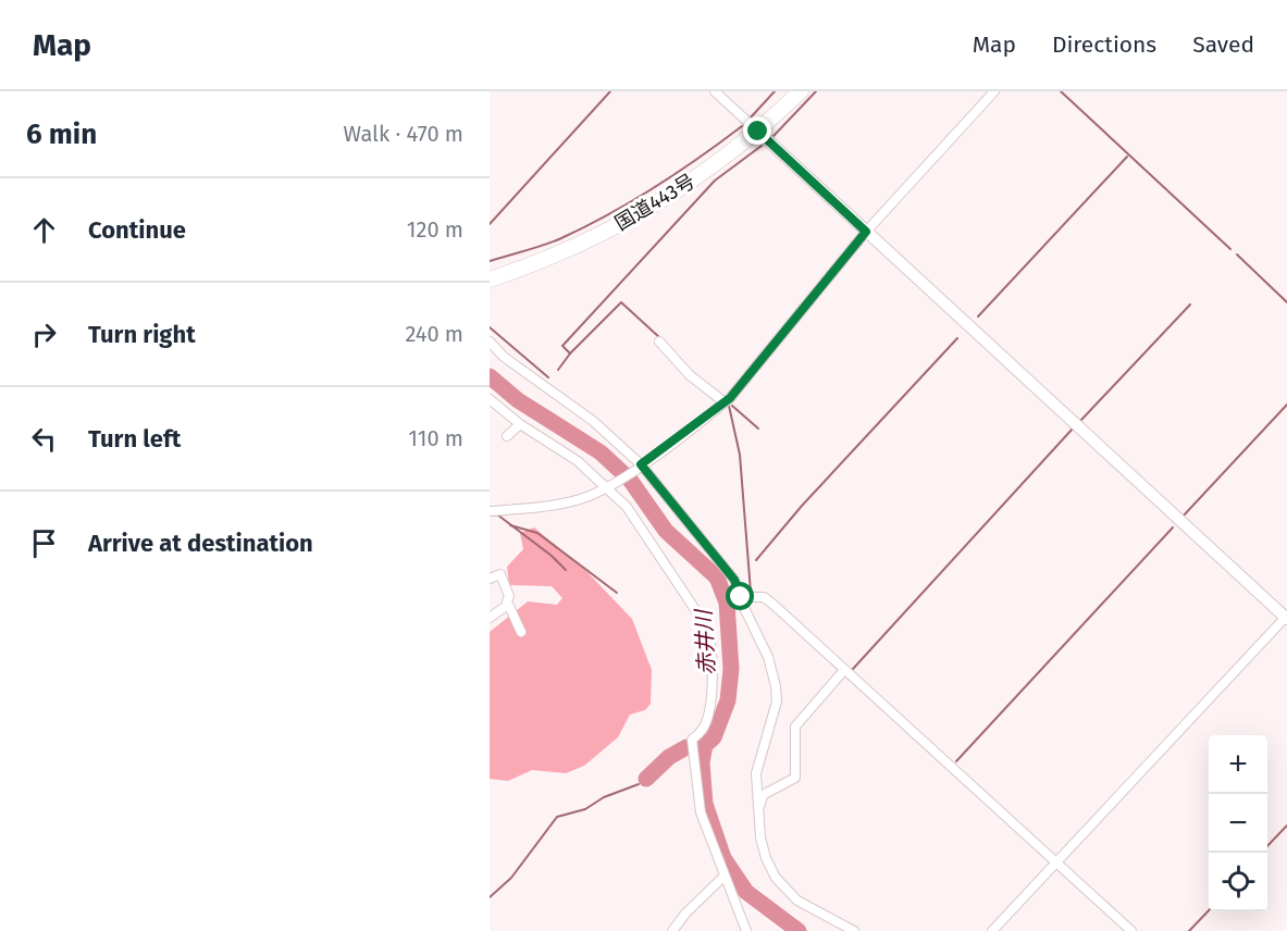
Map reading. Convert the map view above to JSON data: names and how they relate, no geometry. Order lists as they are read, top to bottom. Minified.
{"streets":{"highway":["国道443号"]},"water":["赤井川"],"page":{"header":"Map","nav":["Map","Directions","Saved"],"heading":["6 min","Walk · 470 m"],"list":[["Continue","120 m"],["Turn right","240 m"],["Turn left","110 m"],"Arrive at destination"],"map_buttons":["+","−"]}}
